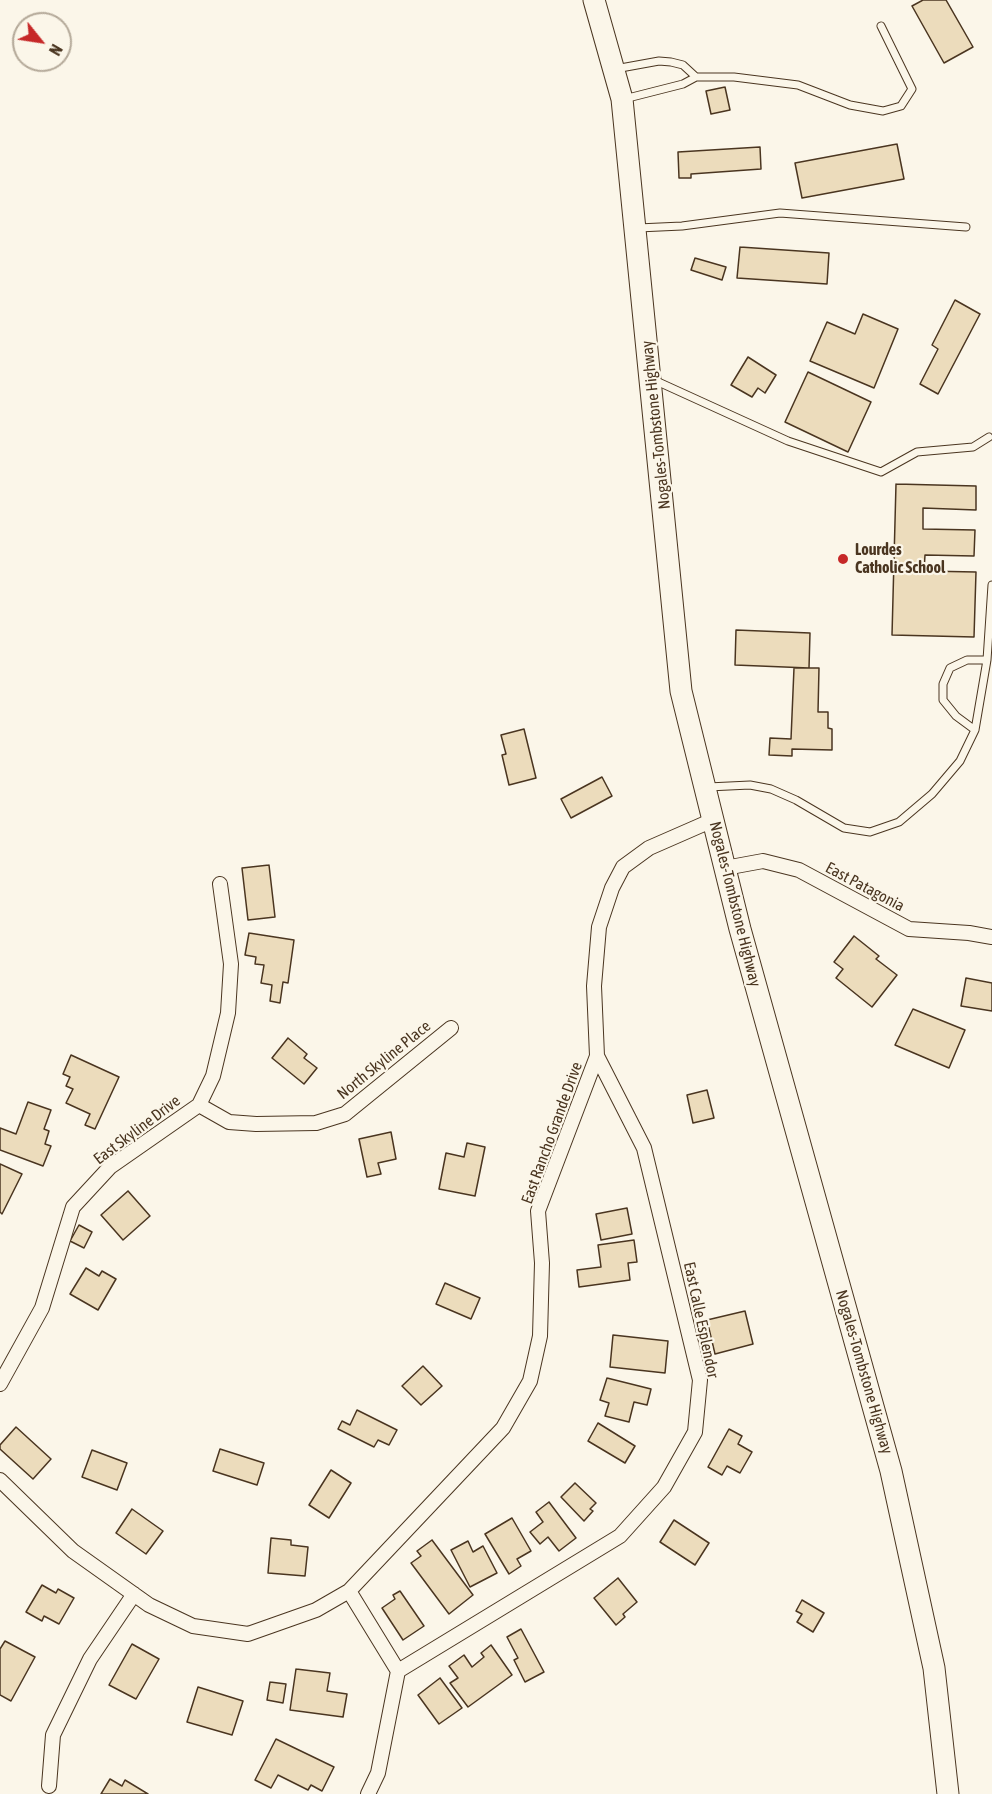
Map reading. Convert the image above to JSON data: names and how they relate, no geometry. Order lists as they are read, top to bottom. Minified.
{"streets":{"main road":["Nogales-Tombstone Highway"],"street":["East Patagonia","North Skyline Place","East Skyline Drive","East Rancho Grande Drive","East Calle Esplendor"]},"crossings":[["Nogales-Tombstone Highway","East Patagonia"],["Nogales-Tombstone Highway","East Rancho Grande Drive"],["North Skyline Place","East Skyline Drive"],["East Rancho Grande Drive","East Calle Esplendor"]],"places":["Lourdes Catholic School"],"north":"bottom right"}
